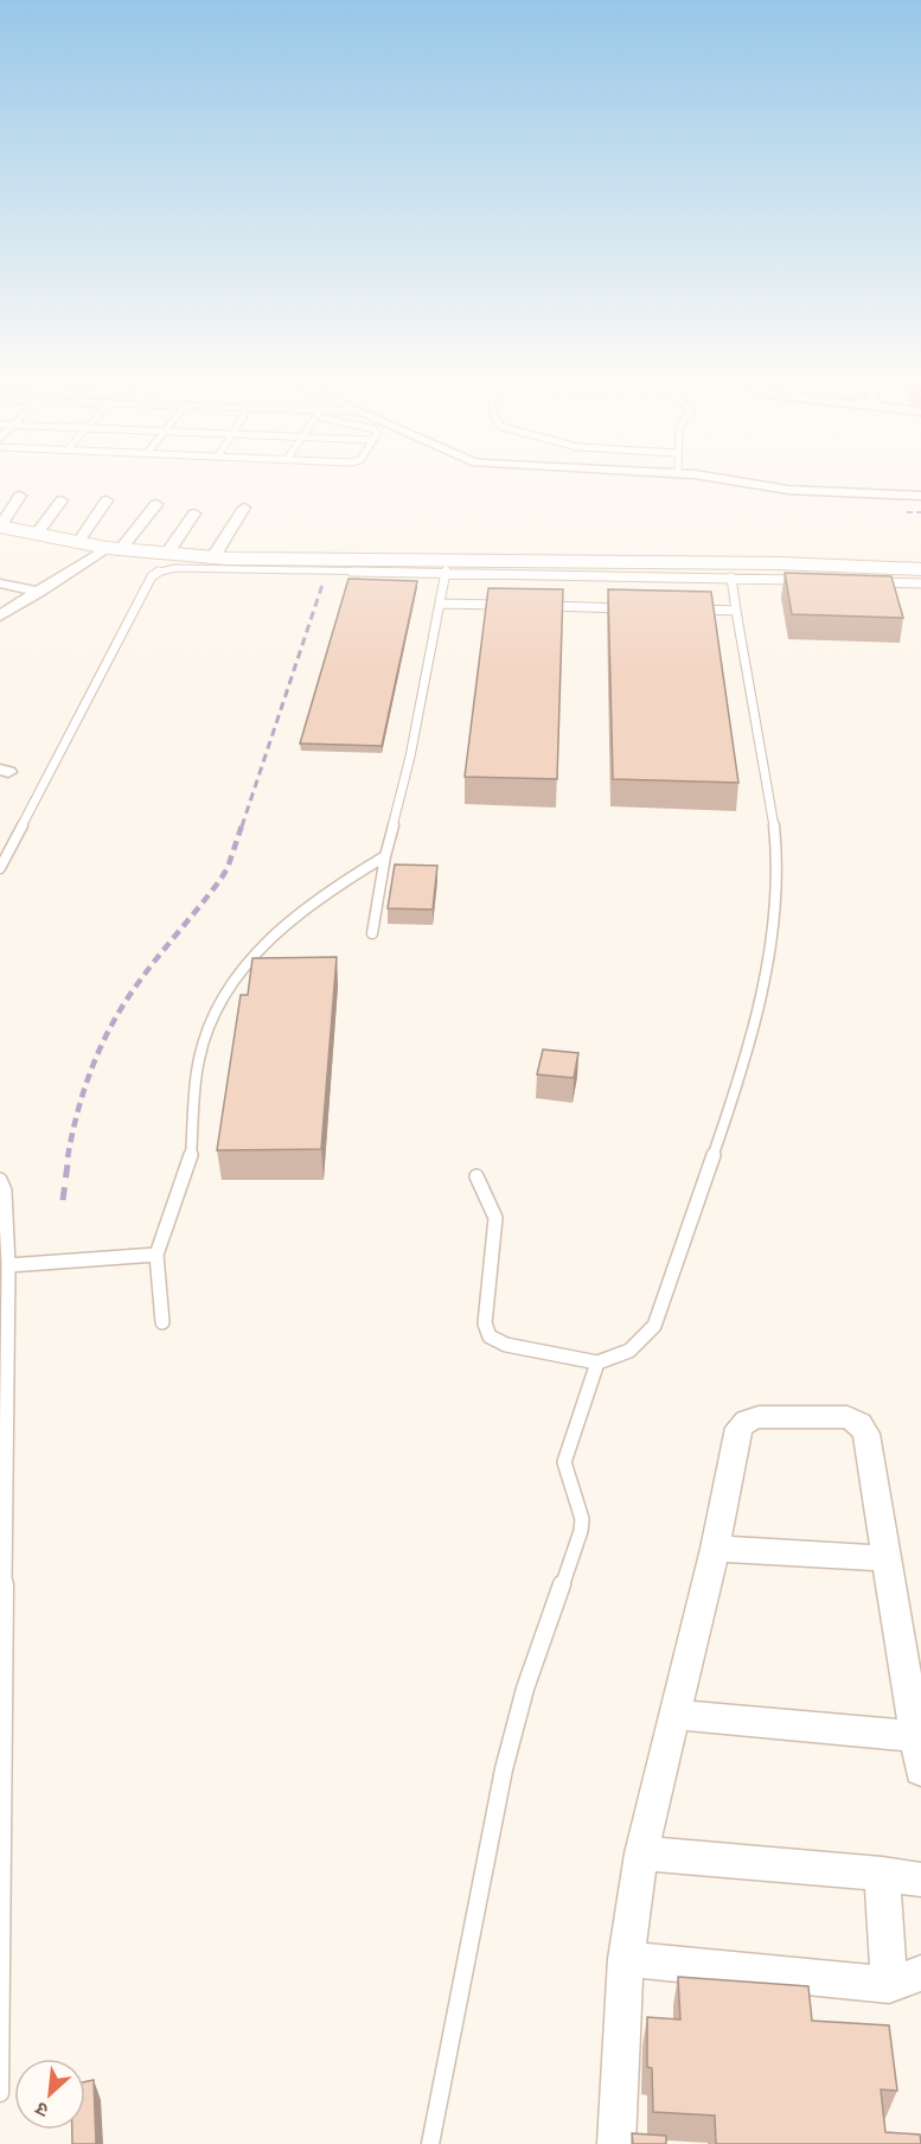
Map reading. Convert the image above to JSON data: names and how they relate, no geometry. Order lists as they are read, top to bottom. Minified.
{"north":"bottom left"}
